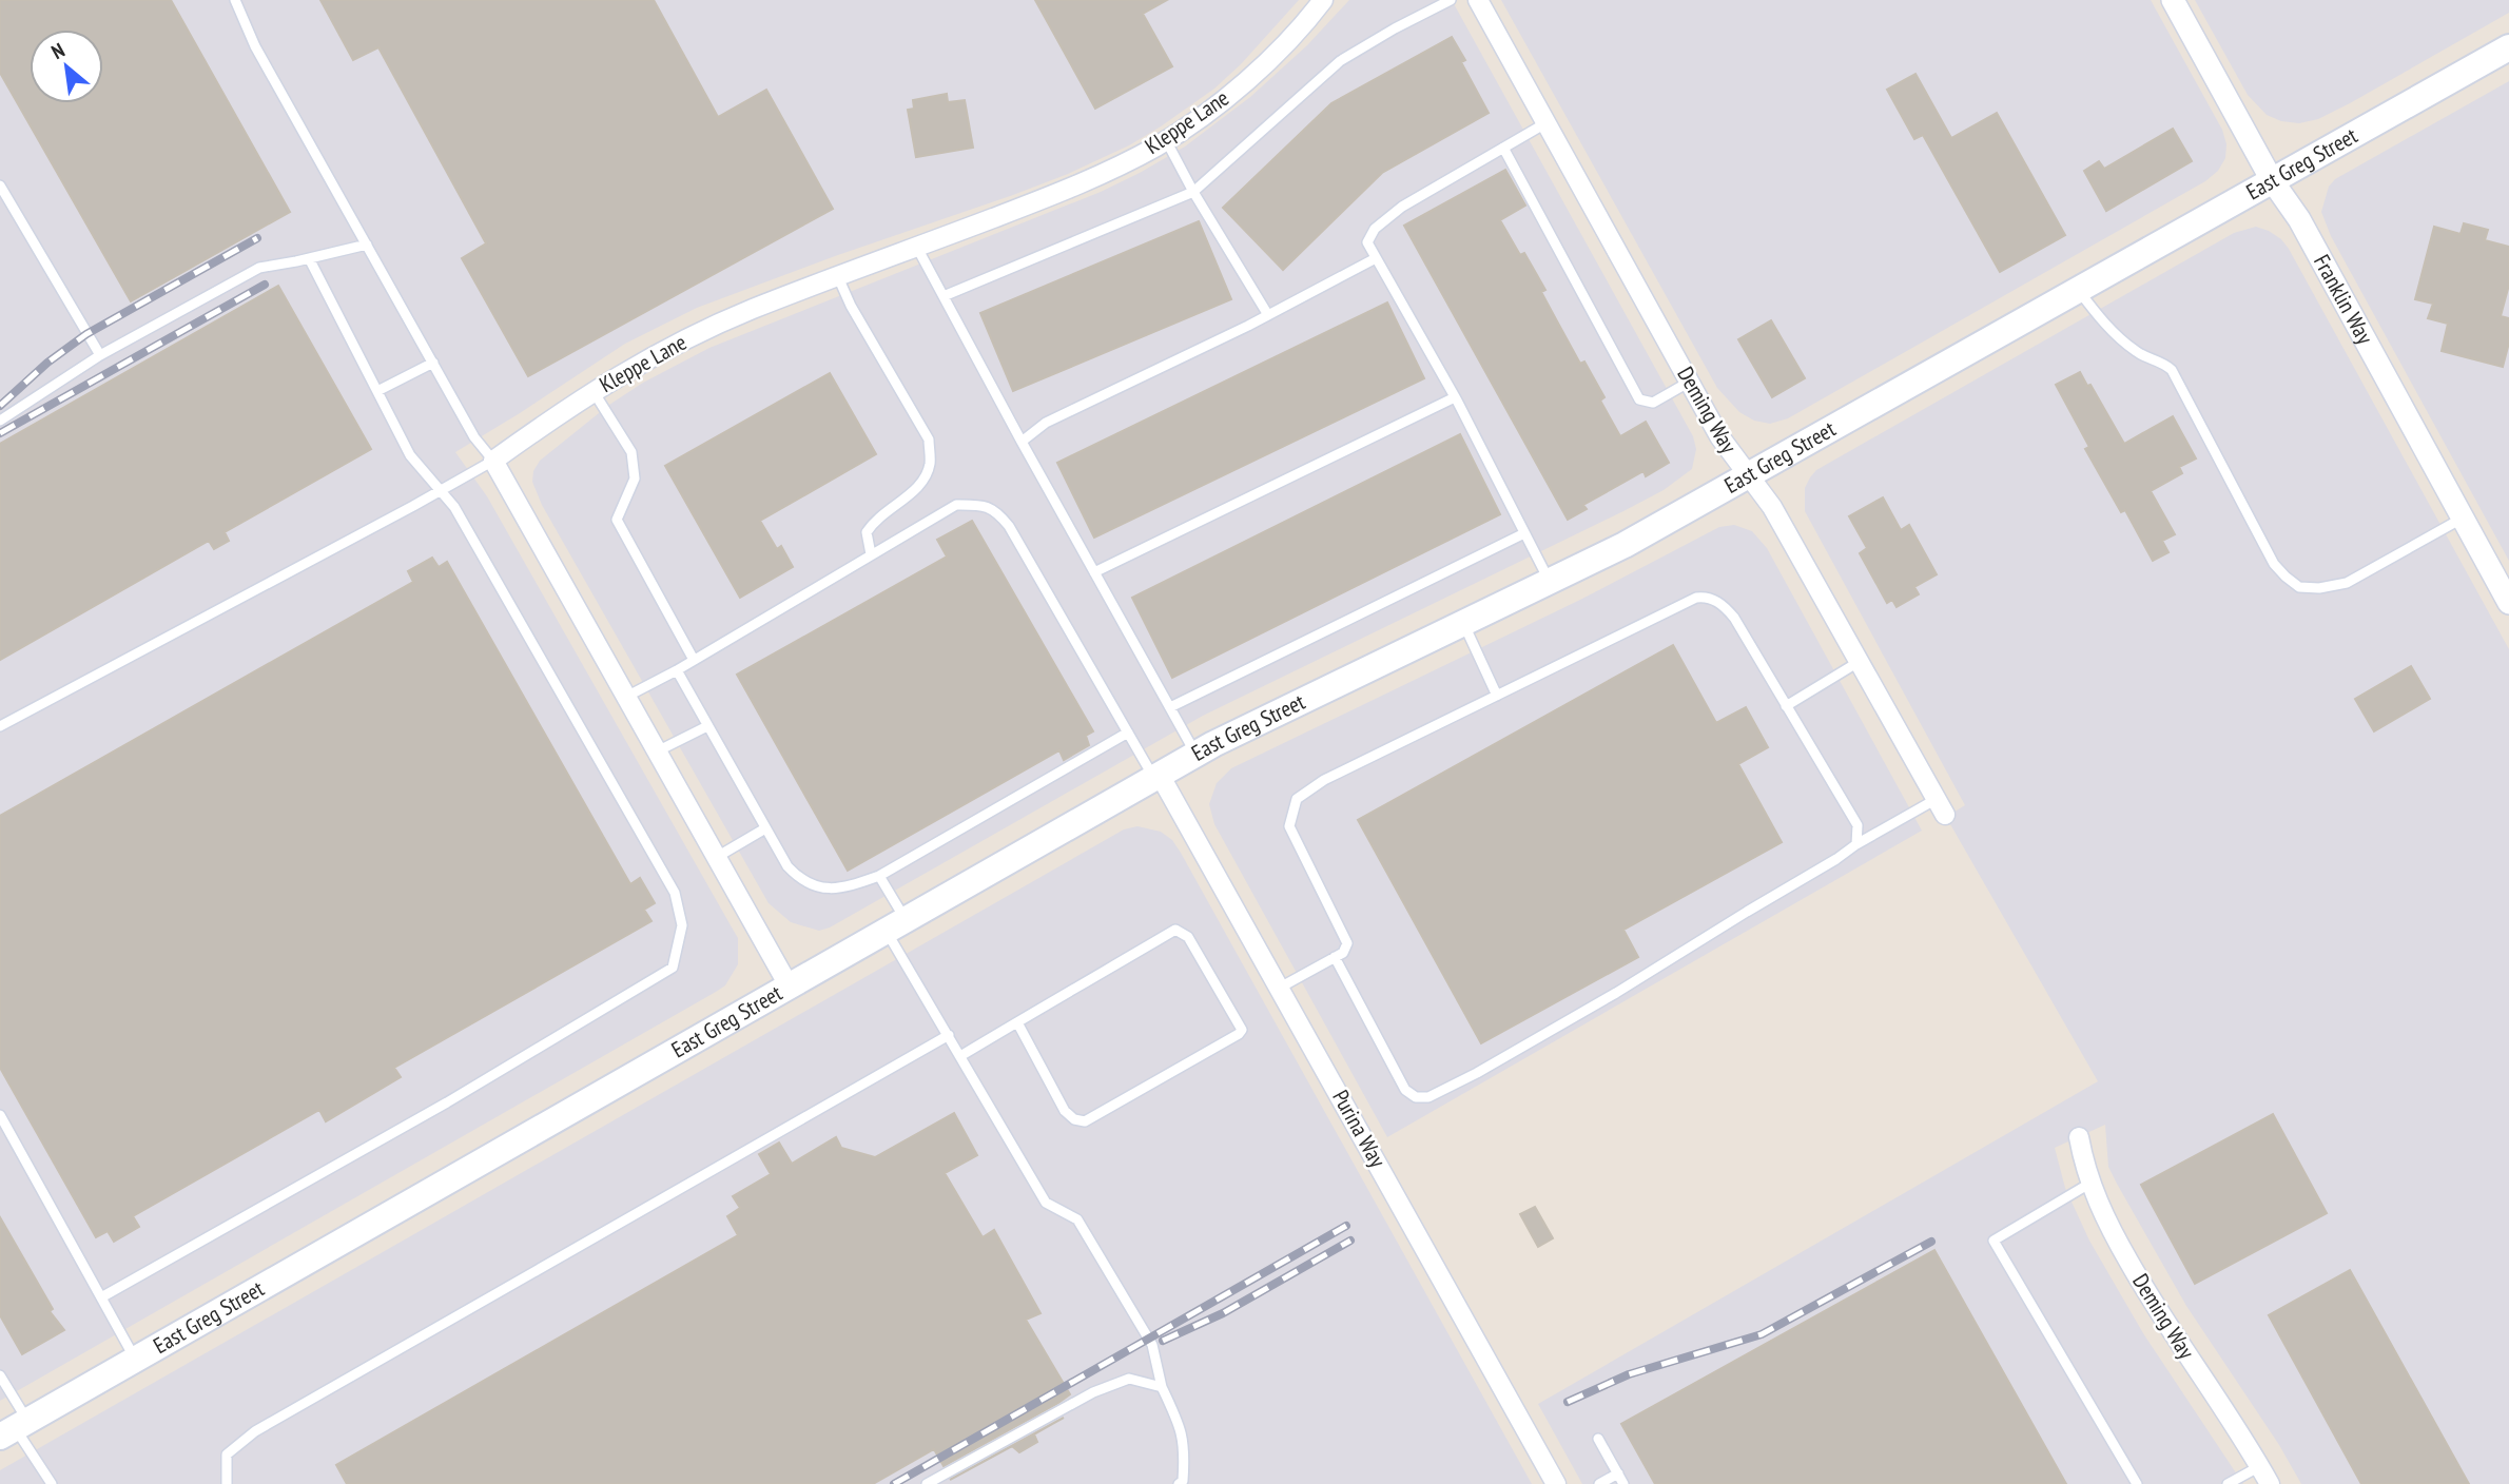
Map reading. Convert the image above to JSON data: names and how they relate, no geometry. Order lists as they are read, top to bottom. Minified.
{"streets":{"main road":["East Greg Street"],"street":["Kleppe Lane","Franklin Way","Deming Way","Purina Way"]},"crossings":[["East Greg Street","Franklin Way"],["East Greg Street","Deming Way"],["East Greg Street","Purina Way"]],"north":"top left"}
